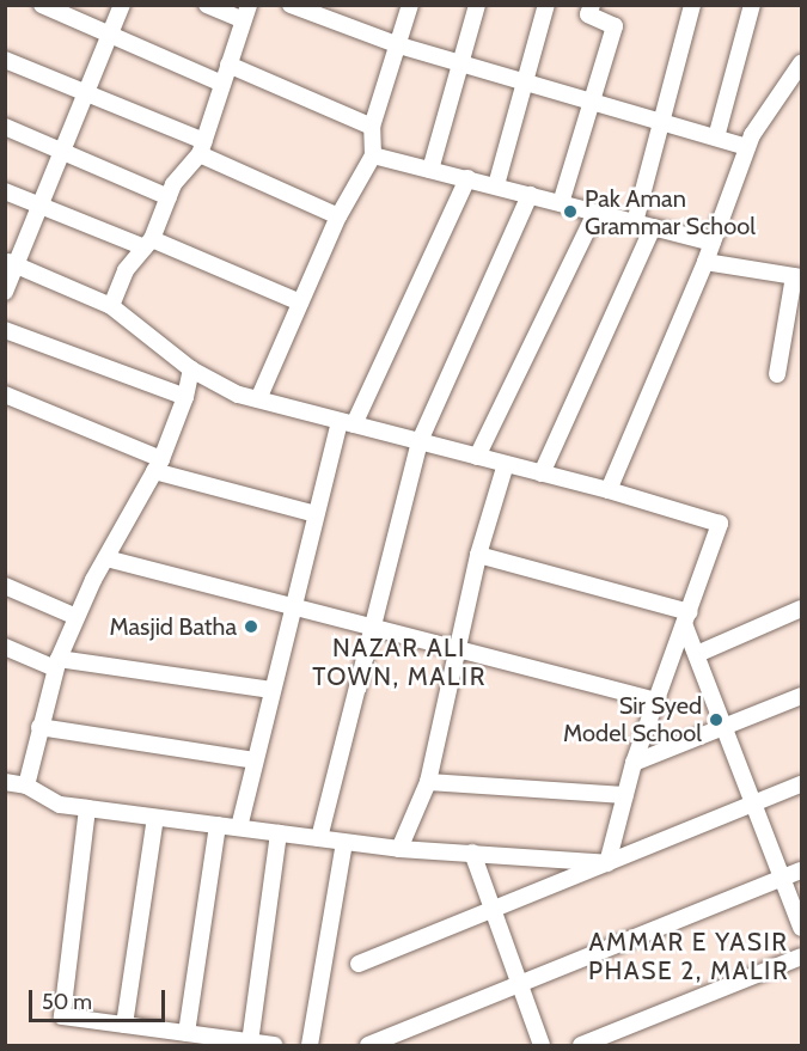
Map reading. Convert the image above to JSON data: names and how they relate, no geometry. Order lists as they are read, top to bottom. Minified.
{"districts":["NAZAR ALI TOWN, MALIR","AMMAR E YASIR PHASE 2, MALIR"],"places":["Pak Aman Grammar School","Masjid Batha","Sir Syed Model School"],"scale_bar":"50 m"}
